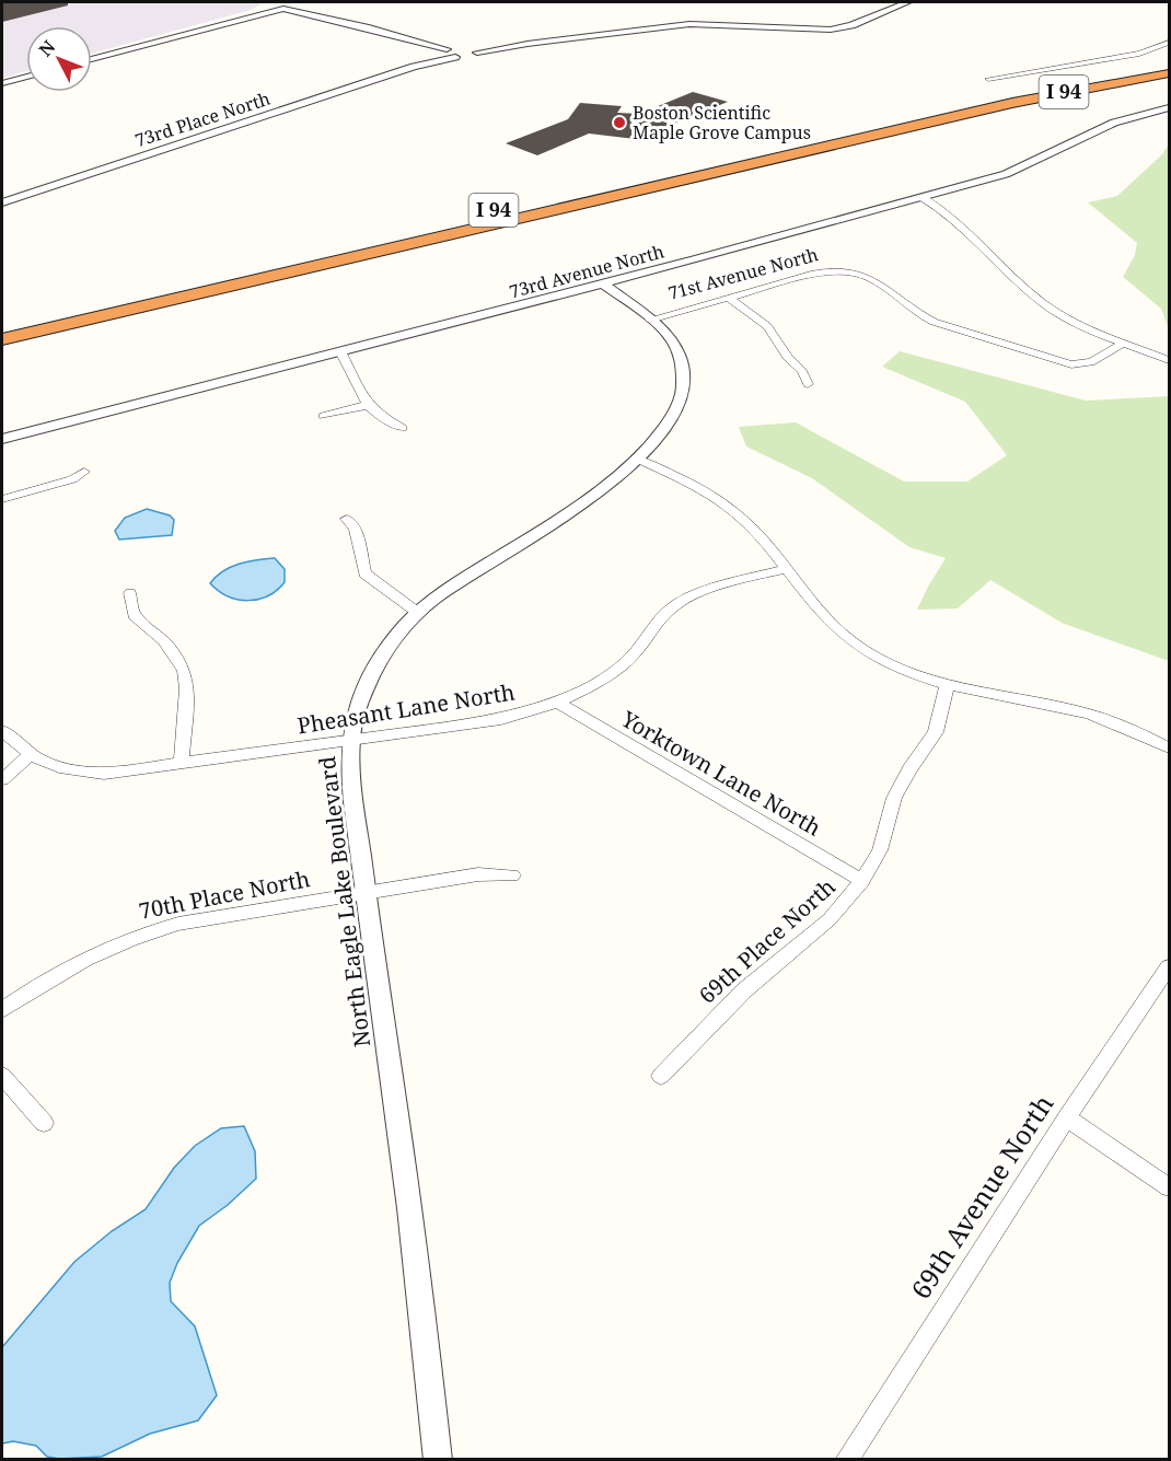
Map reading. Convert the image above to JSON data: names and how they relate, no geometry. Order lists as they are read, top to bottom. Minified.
{"streets":{"highway":["I 94"],"street":["73rd Place North","73rd Avenue North","71st Avenue North","Pheasant Lane North","Yorktown Lane North","70th Place North","North Eagle Lake Boulevard","69th Place North","69th Avenue North"]},"crossings":[["73rd Avenue North","North Eagle Lake Boulevard"],["71st Avenue North","North Eagle Lake Boulevard"],["Pheasant Lane North","Yorktown Lane North"],["Pheasant Lane North","North Eagle Lake Boulevard"],["Yorktown Lane North","69th Place North"],["70th Place North","North Eagle Lake Boulevard"]],"places":["Boston Scientific Maple Grove Campus"],"north":"top left"}
